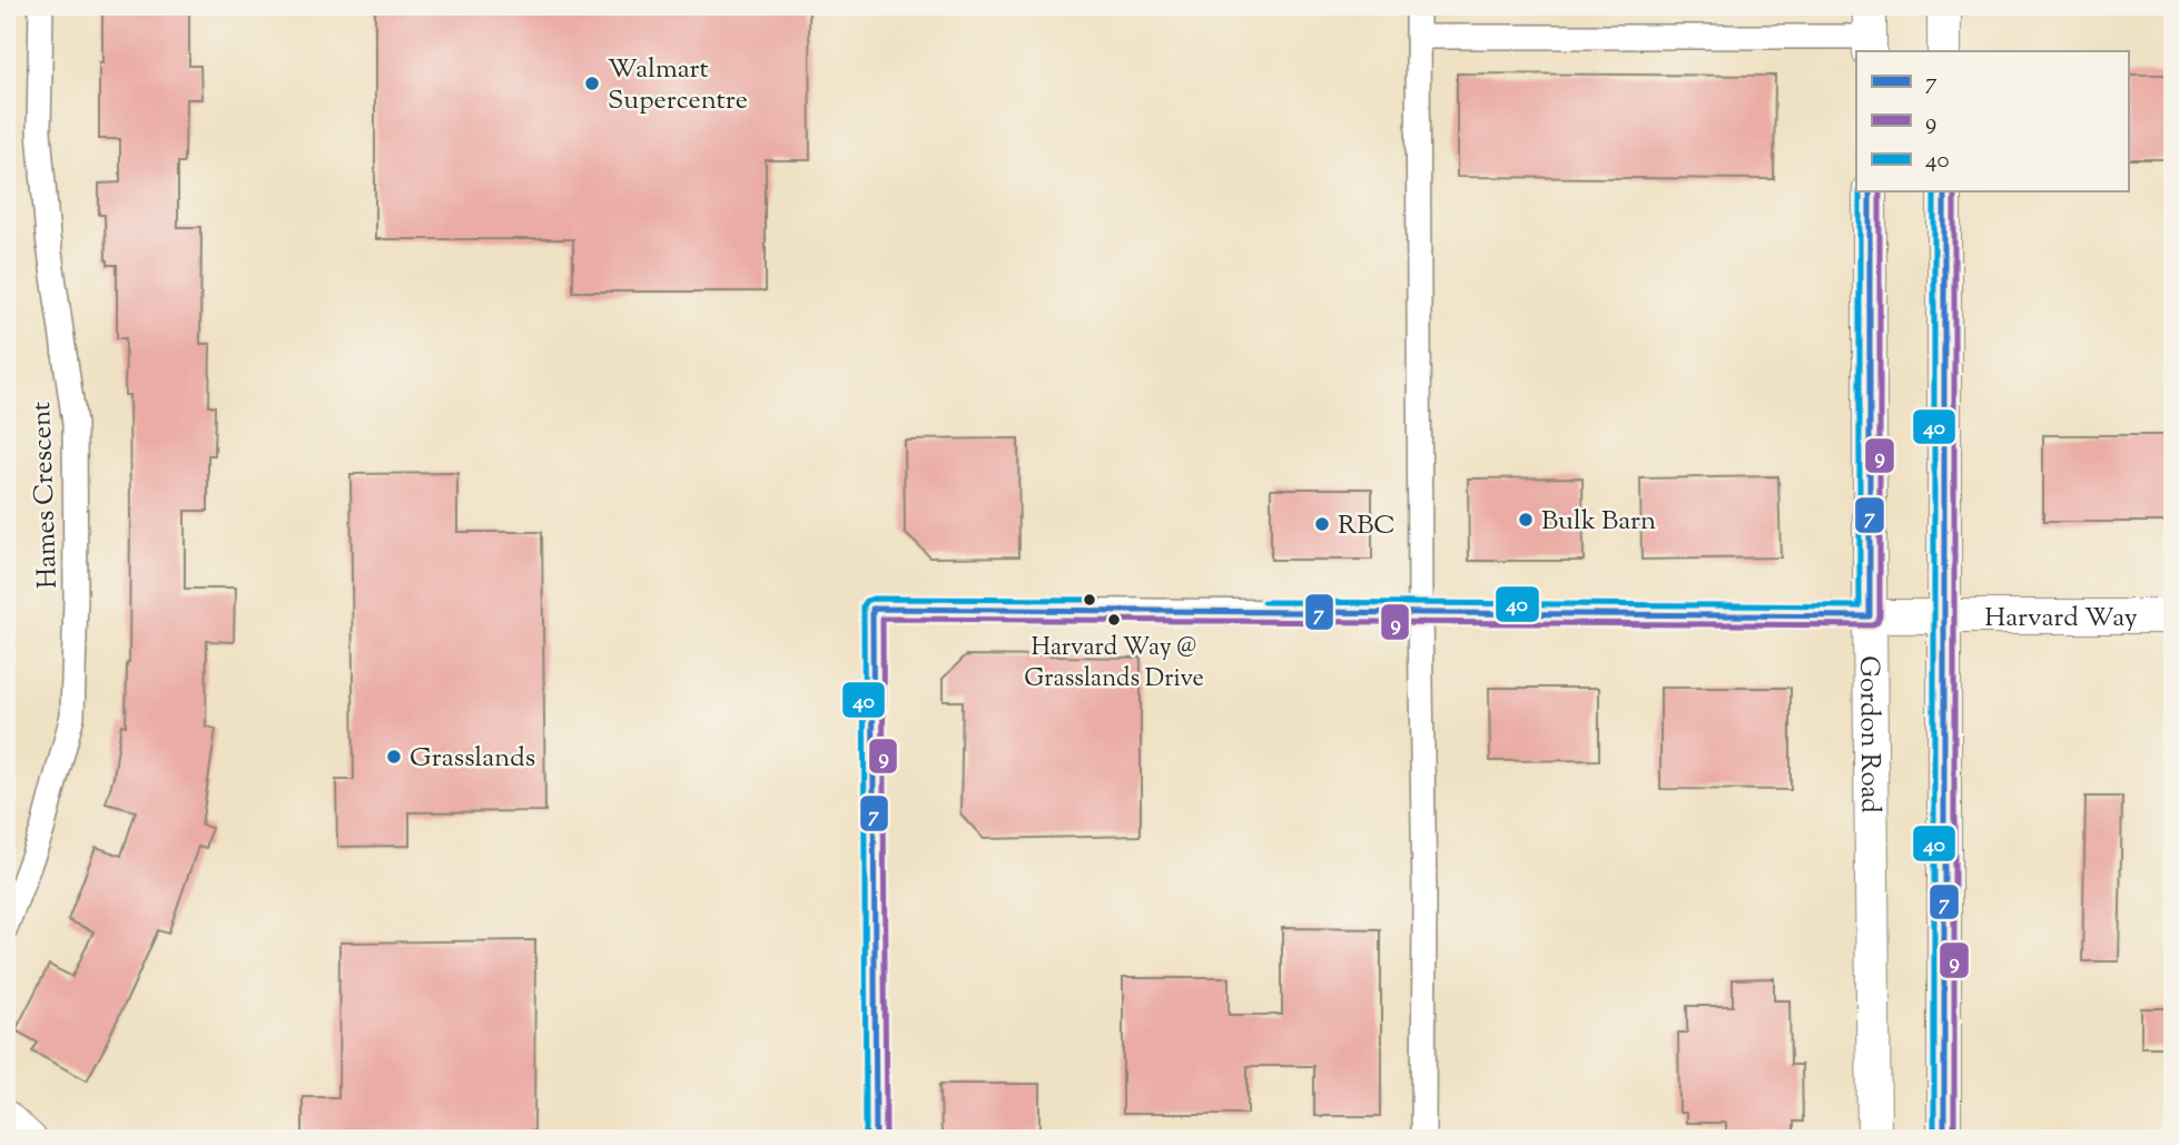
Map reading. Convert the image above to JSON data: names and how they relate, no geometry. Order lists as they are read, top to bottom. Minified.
{"streets":{"main road":["Harvard Way","Gordon Road"],"street":["Hames Crescent"]},"crossings":[["Harvard Way","Gordon Road"]],"places":["Walmart Supercentre","Bulk Barn","RBC","Harvard Way @ Grasslands Drive","Grasslands"],"lines":["transit line 7","transit line 9","transit line 40"],"legend":["7","9","40"]}
